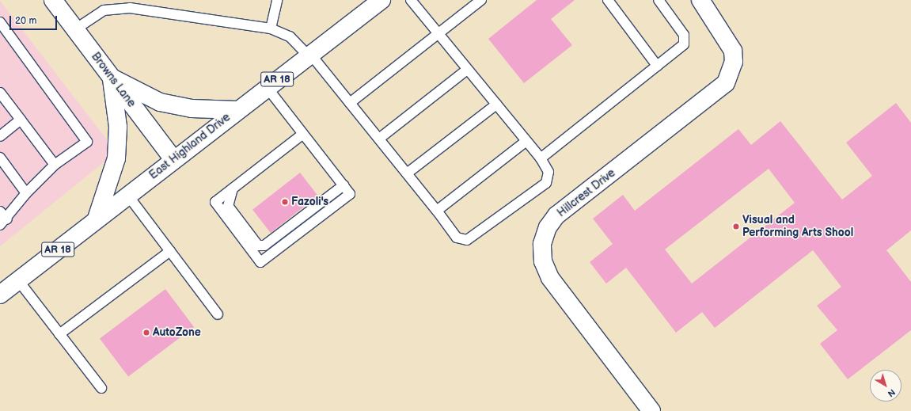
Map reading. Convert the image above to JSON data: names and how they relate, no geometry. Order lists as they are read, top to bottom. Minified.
{"streets":{"street":["AR 18","Browns Lane","East Highland Drive","Hillcrest Drive"]},"crossings":[["Browns Lane","East Highland Drive"]],"places":["Fazoli's","Visual and Performing Arts Shool","AutoZone"],"scale_bar":"20 m","north":"bottom right"}
